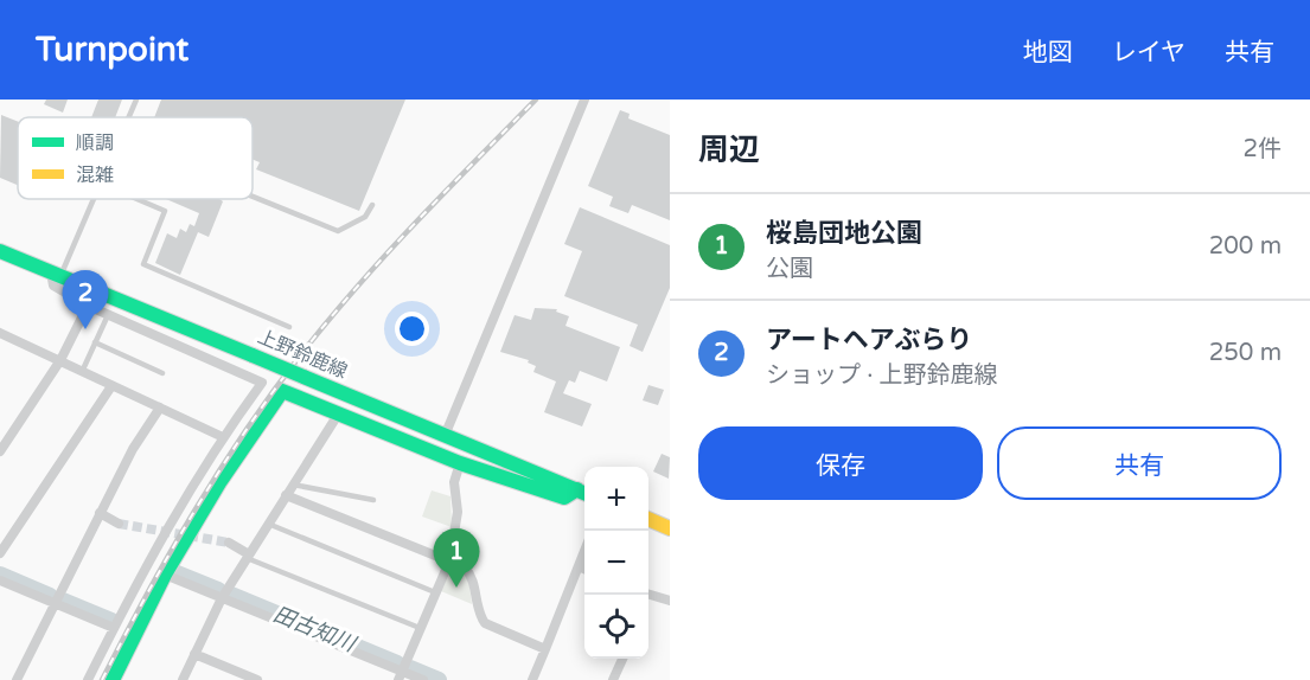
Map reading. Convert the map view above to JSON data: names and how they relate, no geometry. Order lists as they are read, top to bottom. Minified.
{"streets":{"street":["上野鈴鹿線"]},"water":["田古知川"],"legend":["順調","混雑"],"page":{"header":"Turnpoint","nav":["地図","レイヤ","共有"],"heading":["周辺","2件"],"list":[{"mark":"1","name":"桜島団地公園","note":"公園","value":"200 m"},{"mark":"2","name":"アートヘアぶらり","note":"ショップ · 上野鈴鹿線","value":"250 m"}],"pins":["2","1"],"buttons":["保存","共有"],"map_buttons":["+","−"]}}
